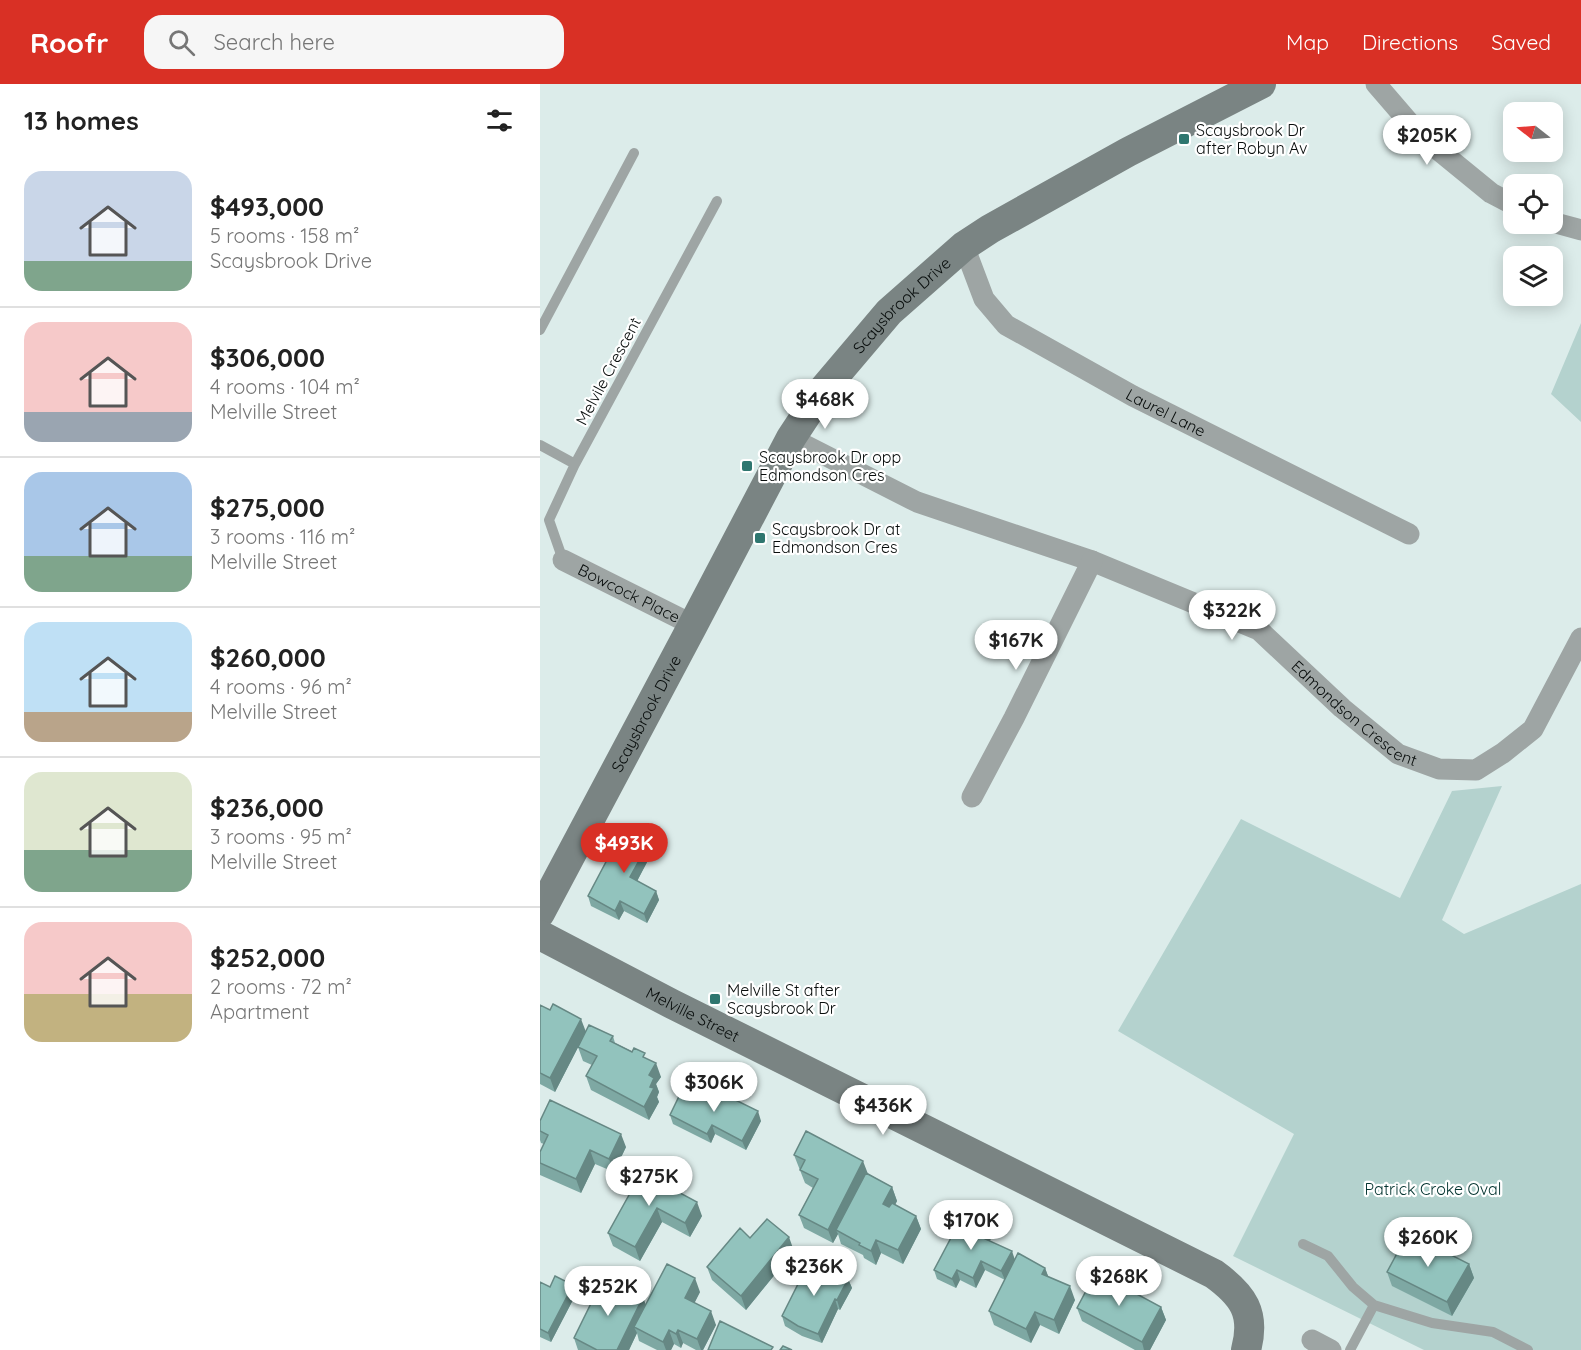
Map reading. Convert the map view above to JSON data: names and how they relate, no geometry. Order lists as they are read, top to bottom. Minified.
{"streets":{"street":["Scaysbrook Drive","Laurel Lane","Bowcock Place","Edmondson Crescent","Melville Street"],"lane":["Melvile Crescent"]},"crossings":[["Scaysbrook Drive","Laurel Lane"],["Scaysbrook Drive","Bowcock Place"],["Scaysbrook Drive","Edmondson Crescent"],["Melvile Crescent","Bowcock Place"]],"parks":["Patrick Croke Oval"],"places":{"transit":["Scaysbrook Dr after Robyn Av","Scaysbrook Dr opp Edmondson Cres","Scaysbrook Dr at Edmondson Cres","Melville St after Scaysbrook Dr"]},"north":"left","page":{"header":"Roofr","search":"Search here","nav":["Map","Directions","Saved"],"heading":"13 homes","price":["$205K","$468K","$322K","$167K","$493K","$306K","$436K","$275K","$170K","$260K","$236K","$268K","$252K"],"list":[{"name":"$493,000","note":"5 rooms · 158 m² · Scaysbrook Drive"},{"name":"$306,000","note":"4 rooms · 104 m² · Melville Street"},{"name":"$275,000","note":"3 rooms · 116 m² · Melville Street"},{"name":"$260,000","note":"4 rooms · 96 m² · Melville Street"},{"name":"$236,000","note":"3 rooms · 95 m² · Melville Street"},{"name":"$252,000","note":"2 rooms · 72 m² · Apartment"}]}}
